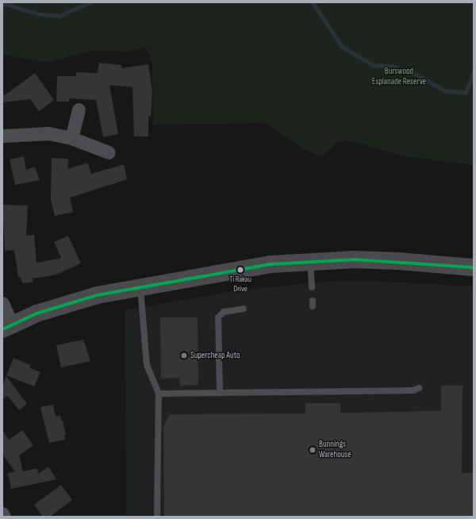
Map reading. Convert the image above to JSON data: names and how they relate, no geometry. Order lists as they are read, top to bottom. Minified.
{"parks":["Burswood Esplanade Reserve"],"places":["Ti Rakau Drive","Supercheap Auto","Bunnings Warehouse"]}
